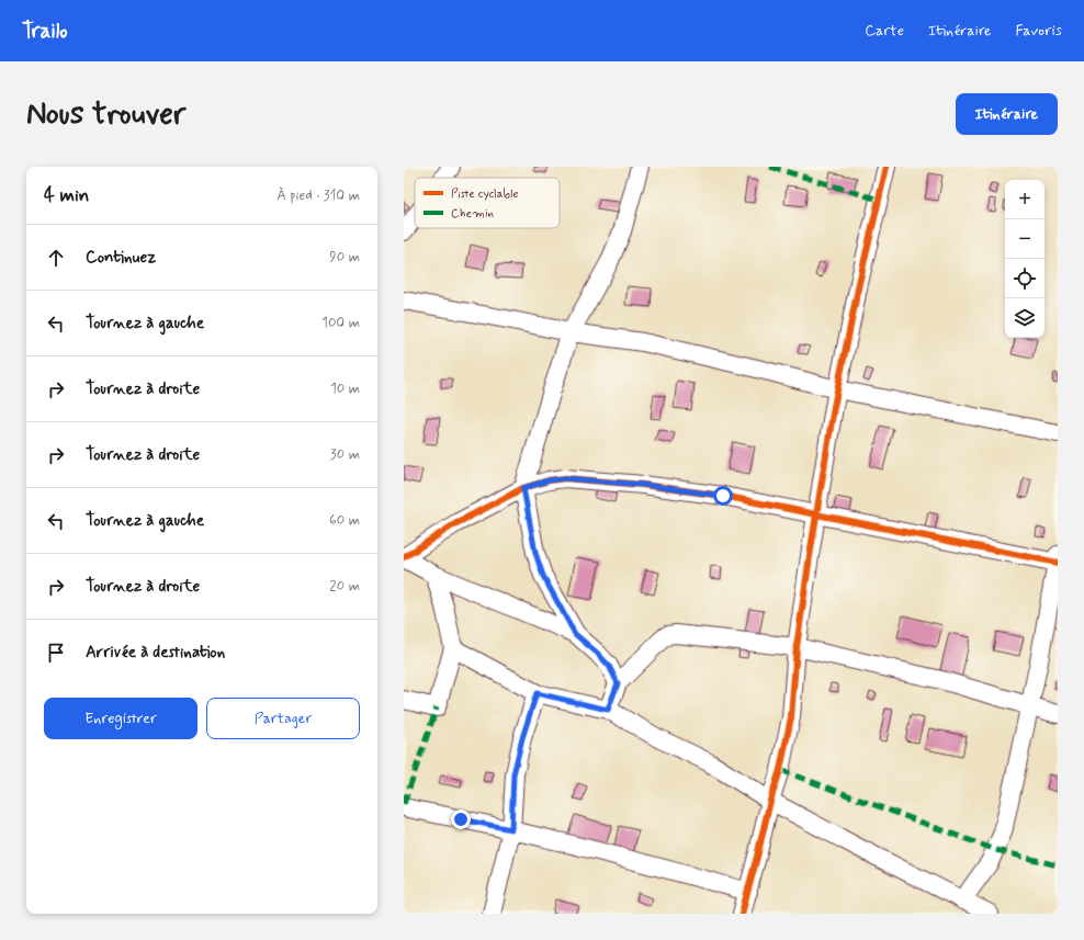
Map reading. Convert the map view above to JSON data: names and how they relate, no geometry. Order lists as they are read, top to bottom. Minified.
{"legend":["Piste cyclable","Chemin"],"page":{"header":"Trailo","nav":["Carte","Itinéraire","Favoris"],"buttons":["Itinéraire",["Enregistrer","Partager"]],"title":"Nous trouver","heading":["4 min","À pied · 310 m"],"map_buttons":["+","−"],"list":[["Continuez","90 m"],["Tournez à gauche","100 m"],["Tournez à droite","10 m"],["Tournez à droite","30 m"],["Tournez à gauche","60 m"],["Tournez à droite","20 m"],"Arrivée à destination"]}}
